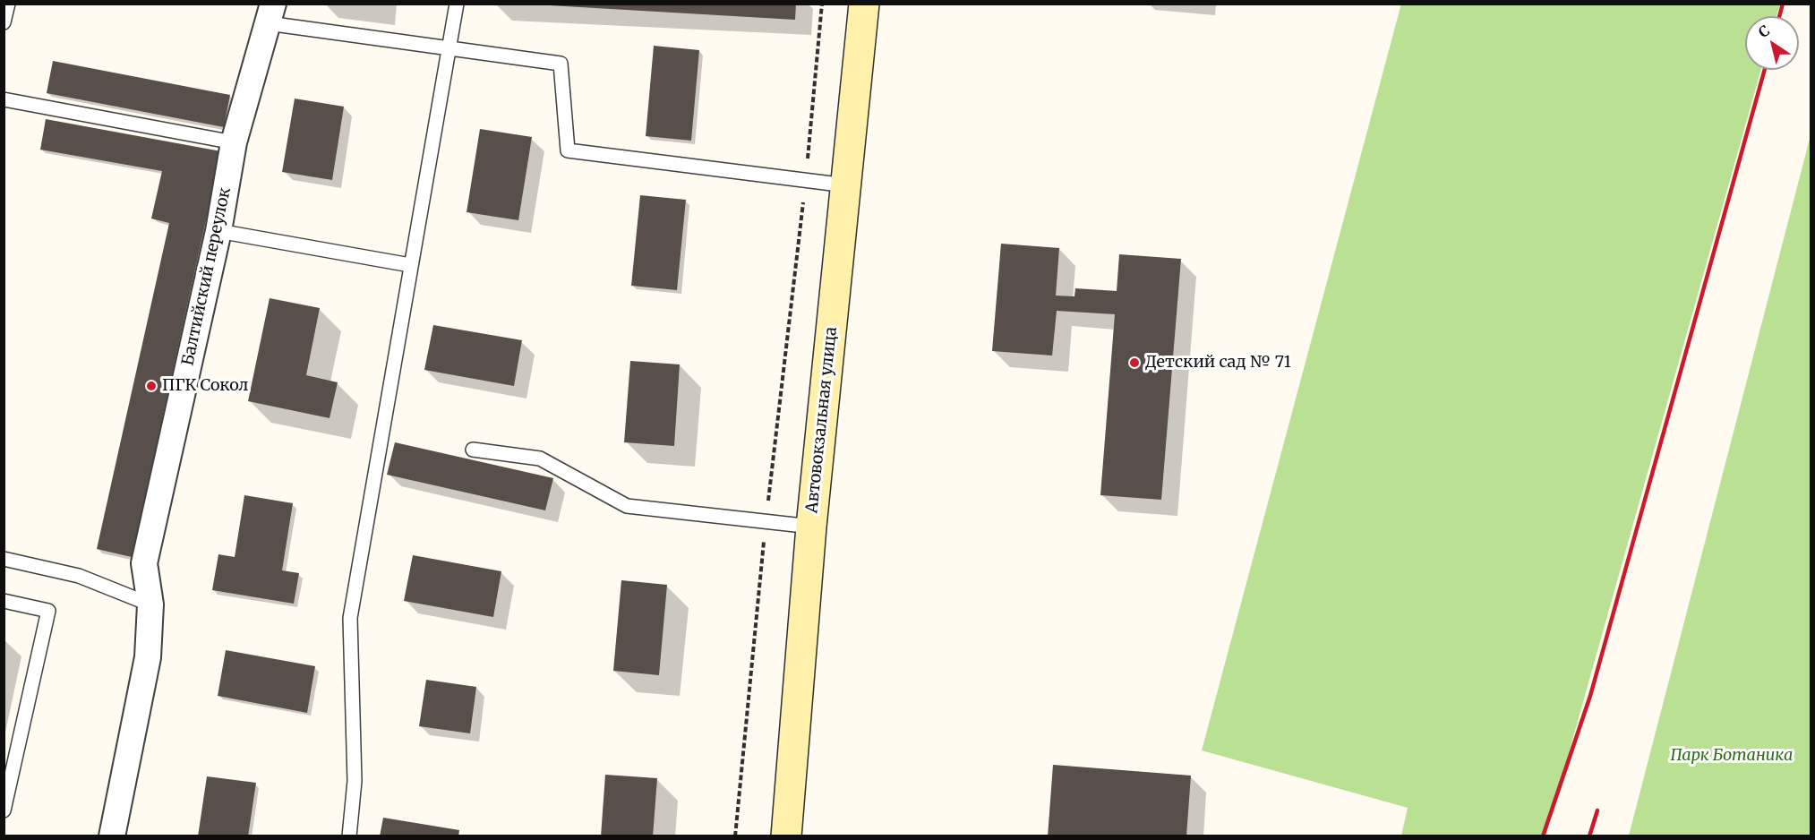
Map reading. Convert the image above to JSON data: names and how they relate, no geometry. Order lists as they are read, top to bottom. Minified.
{"streets":{"street":["Балтийский переулок","Автовокзальная улица"]},"parks":["Парк Ботаника"],"places":["Детский сад № 71","ПГК Сокол"],"north":"top left"}
